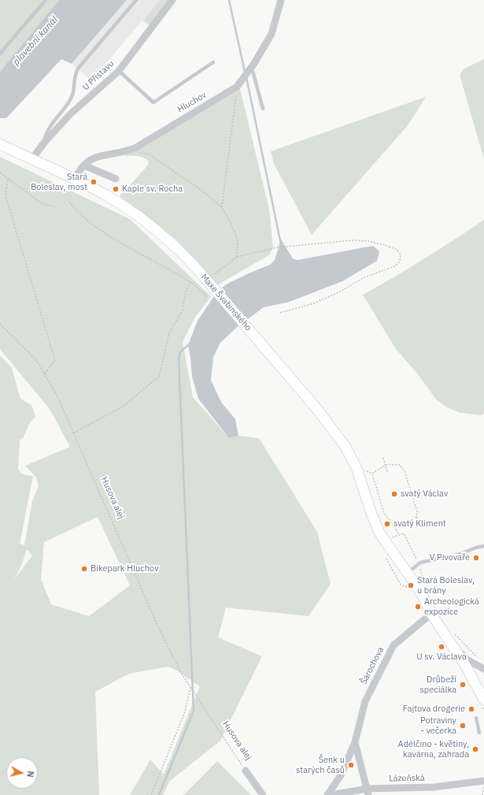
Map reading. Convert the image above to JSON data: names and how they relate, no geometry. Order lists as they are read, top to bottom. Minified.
{"streets":{"main road":["Maxe Švabinského"],"street":["U Přístavu","Hluchov","Husova alej","Šarochova","Lázeňská"]},"crossings":[["U Přístavu","Maxe Švabinského"],["Hluchov","Maxe Švabinského"],["Maxe Švabinského","Šarochova"],["Šarochova","Lázeňská"]],"water":["plavební kanál"],"places":["Stará Boleslav, most","Kaple sv. Rocha","svatý Václav","svatý Kliment","V Pivovaře","Bikepark Hluchov","Stará Boleslav, u brány","Archeologická expozice","U sv. Václava","Drůbeží speciálka","Fajtova drogerie","Potraviny - večerka","Adélčino - květiny, kavárna, zahrada","Šenk u starých časů"],"north":"right"}
